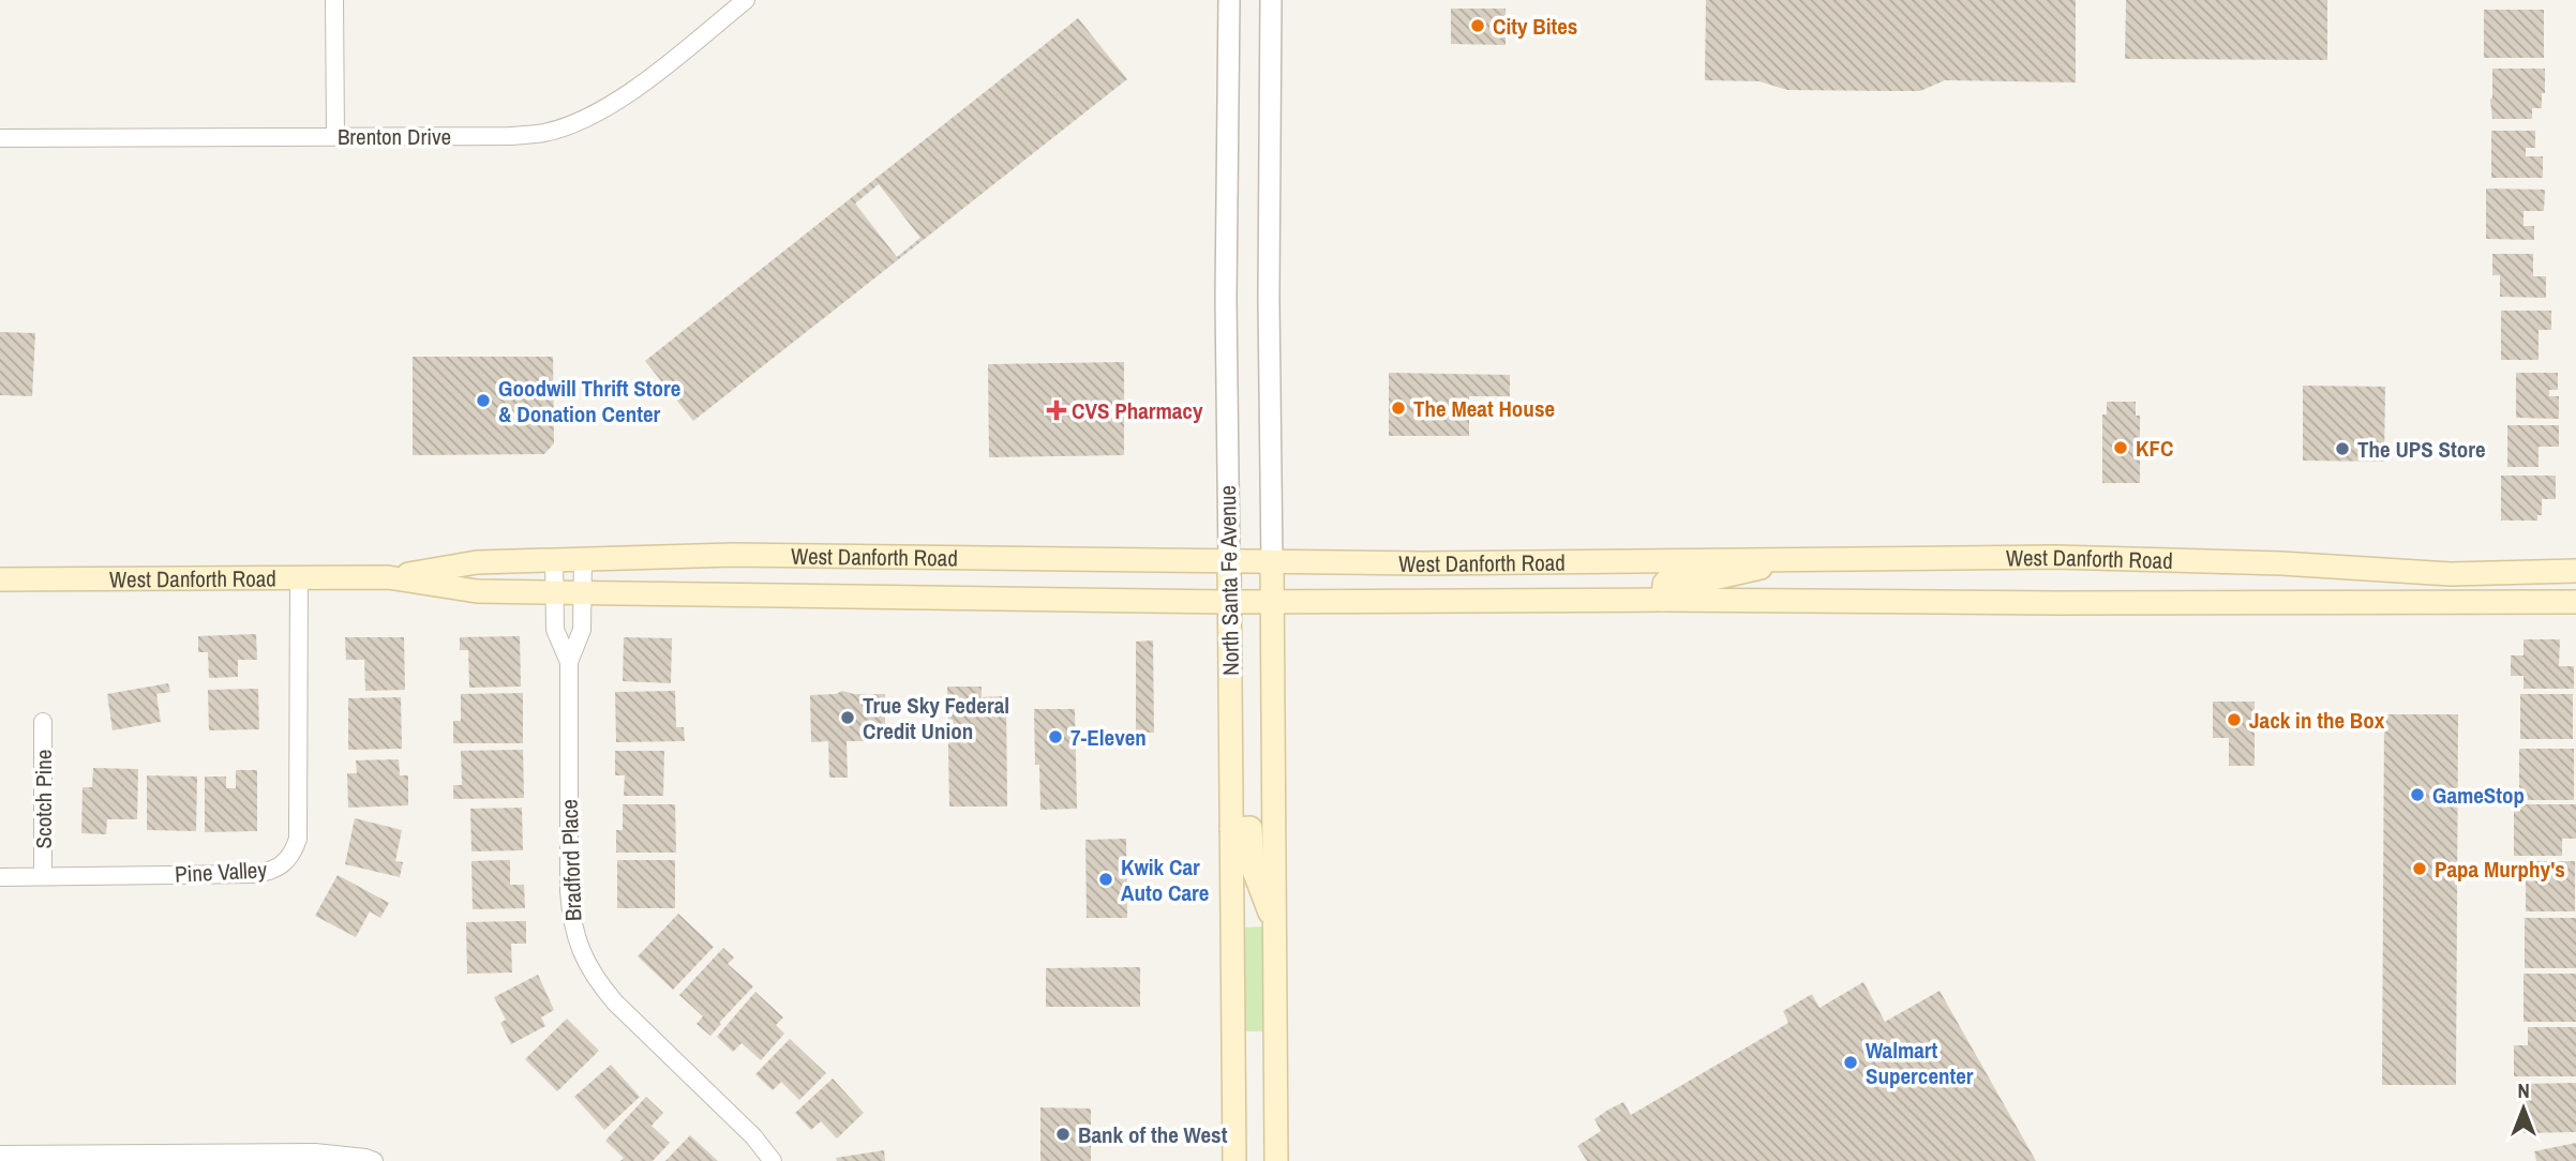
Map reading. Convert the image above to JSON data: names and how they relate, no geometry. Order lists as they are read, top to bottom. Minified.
{"streets":{"main road":["West Danforth Road","North Santa Fe Avenue"],"street":["Brenton Drive","Scotch Pine","Bradford Place","Pine Valley"]},"crossings":[["West Danforth Road","North Santa Fe Avenue"],["West Danforth Road","Bradford Place"],["West Danforth Road","Pine Valley"],["Scotch Pine","Pine Valley"]],"places":{"other":["City Bites","Goodwill Thrift Store & Donation Center","The Meat House","KFC","The UPS Store","True Sky Federal Credit Union","Jack in the Box","7-Eleven","GameStop","Papa Murphy's","Kwik Car Auto Care","Walmart Supercenter","Bank of the West"],"health":["CVS Pharmacy"]},"north":"top"}
